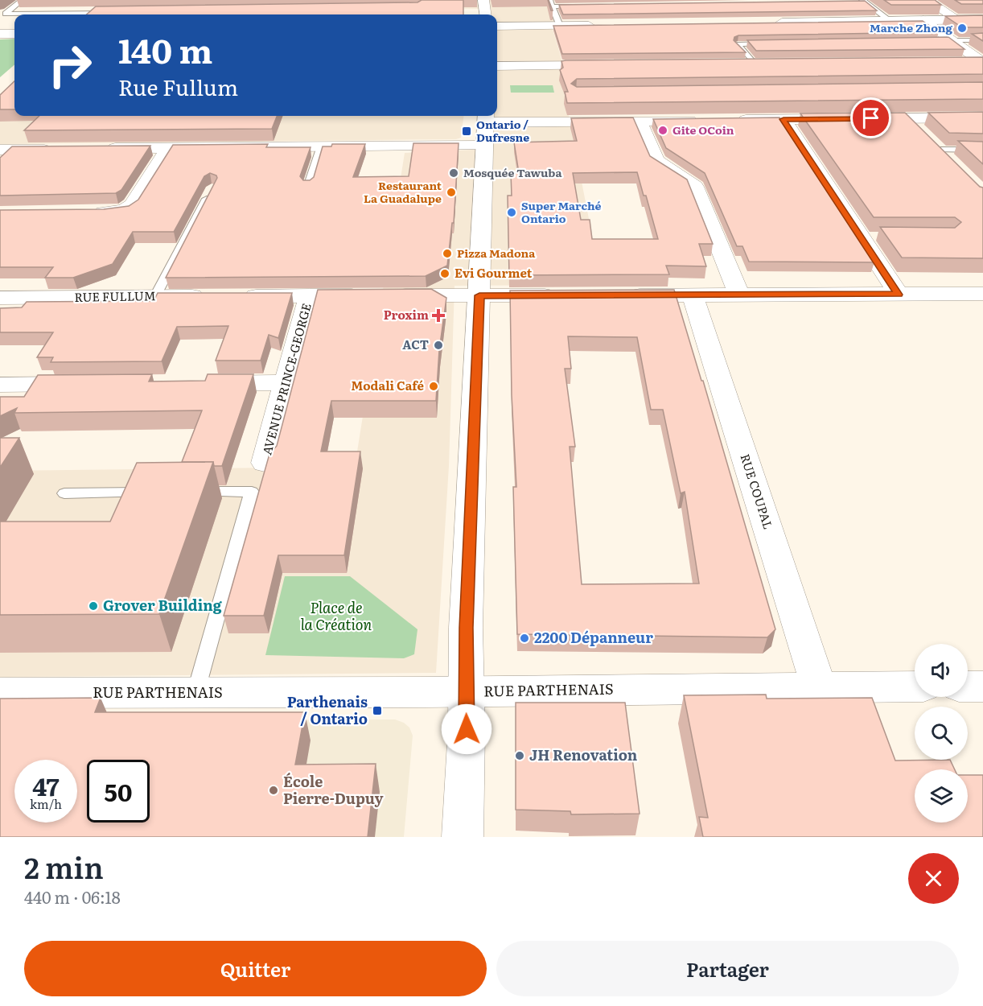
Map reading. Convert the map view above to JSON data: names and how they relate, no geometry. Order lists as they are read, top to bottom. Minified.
{"streets":{"street":["RUE FULLUM","AVENUE PRINCE-GEORGE","RUE COUPAL","RUE PARTHENAIS"]},"crossings":[["RUE COUPAL","RUE PARTHENAIS"]],"parks":["Place de la Création"],"places":{"other":["Marche Zhong","Gite OCoin","Mosquée Tawuba","Restaurant La Guadalupe","Super Marché Ontario","Pizza Madona","Evi Gourmet","ACT","Modali Café","Grover Building","2200 Dépanneur","JH Renovation","École Pierre-Dupuy"],"transit":["Ontario / Dufresne","Parthenais / Ontario"],"health":["Proxim"]},"page":{"turn":["140 m","Rue Fullum"],"speed":"47 km/h","limit":"50","heading":["2 min","440 m · 06:18"],"buttons":["Quitter","Partager"]}}
